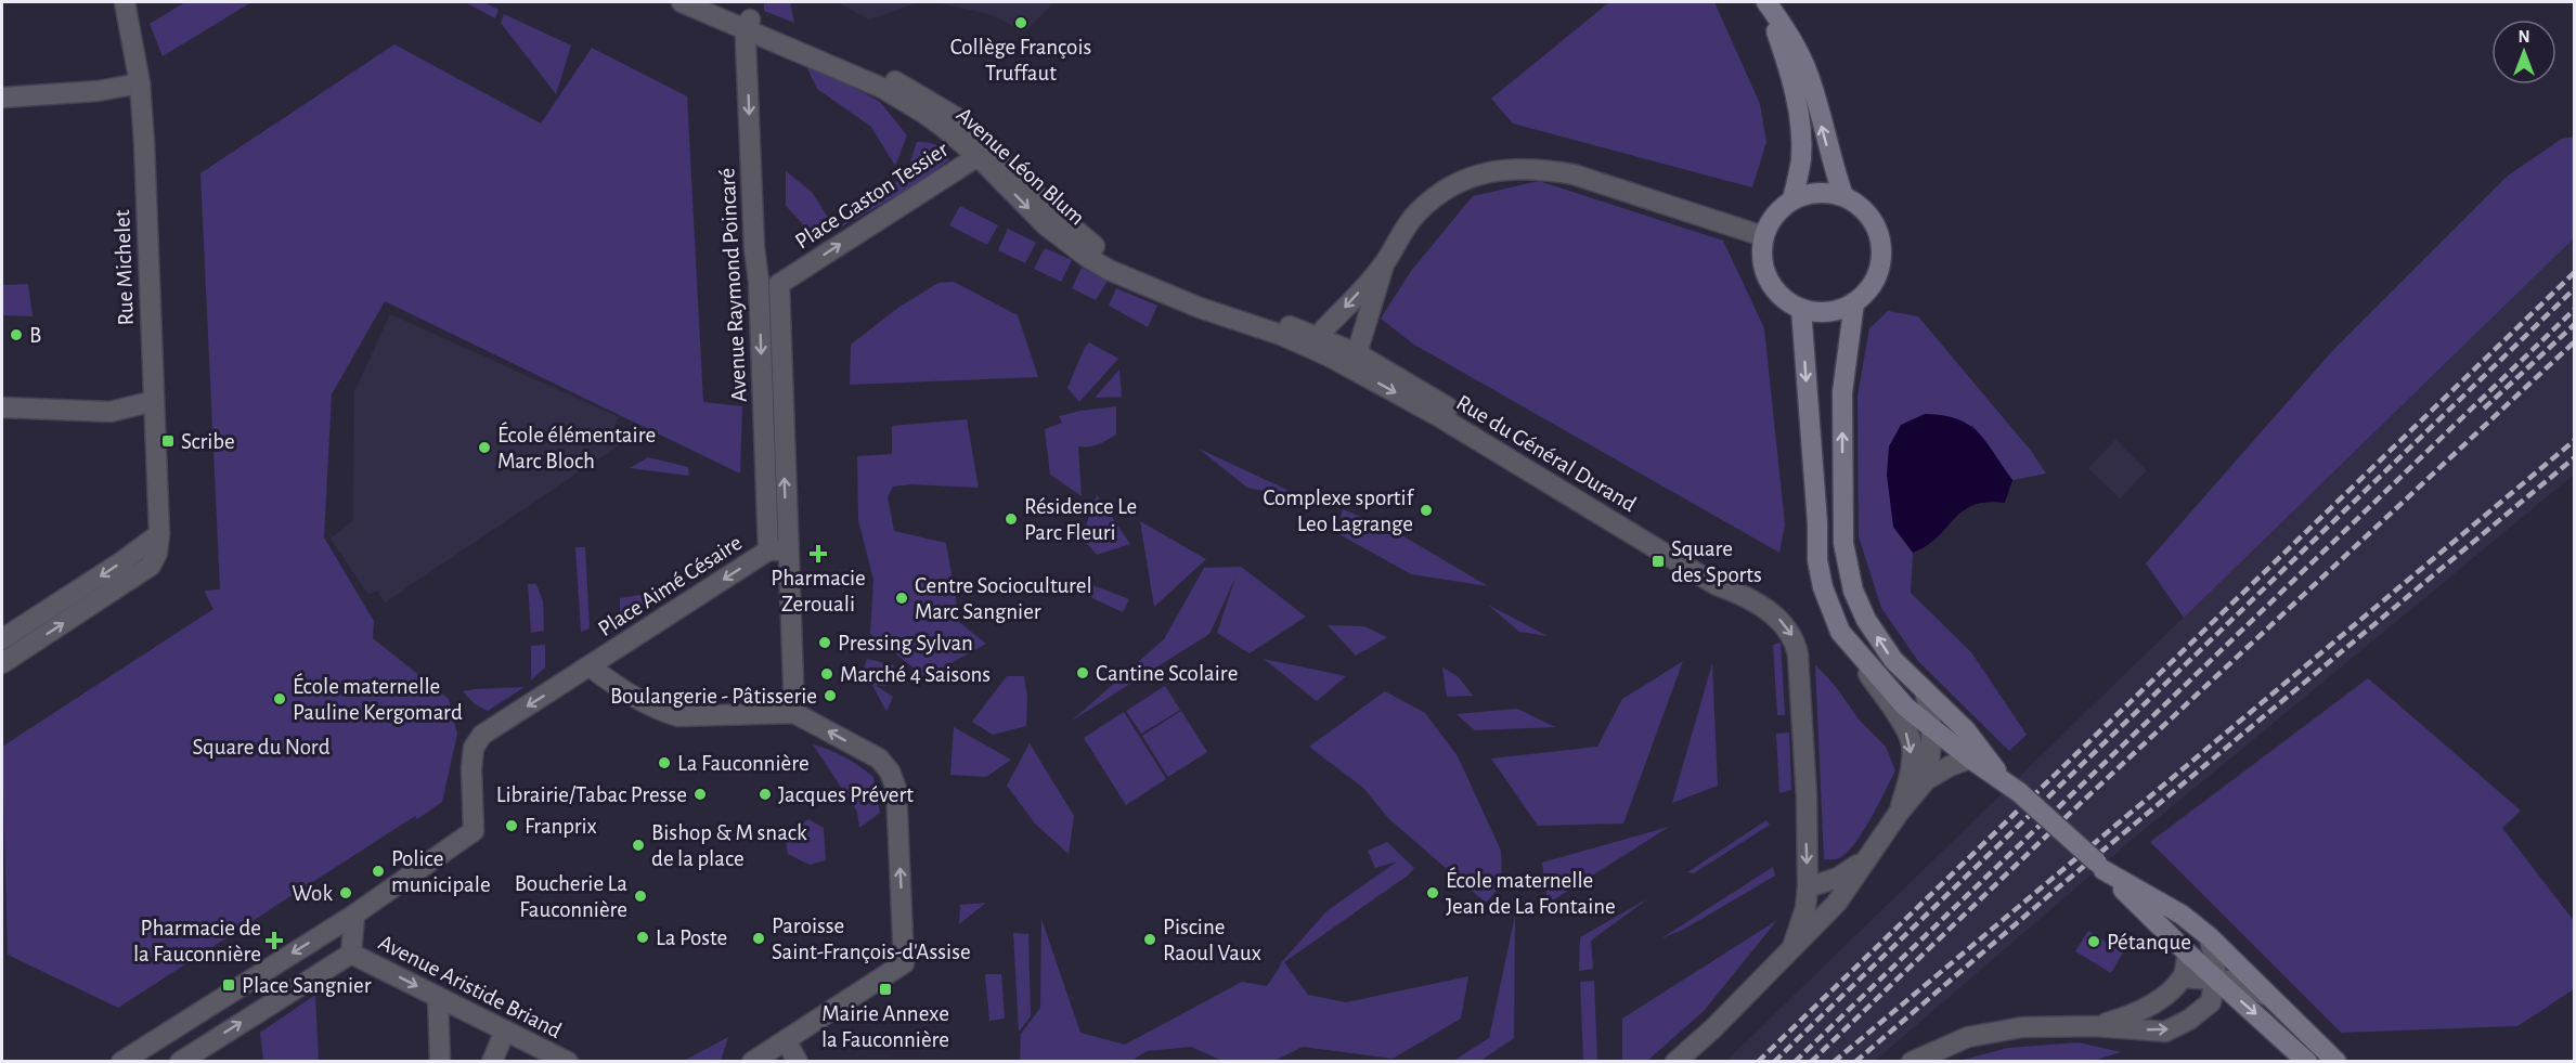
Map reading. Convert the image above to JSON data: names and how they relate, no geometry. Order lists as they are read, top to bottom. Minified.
{"streets":{"street":["Avenue Léon Blum","Place Gaston Tessier","Rue Michelet","Avenue Raymond Poincaré","Rue du Général Durand","Place Aimé Césaire","Avenue Aristide Briand"]},"crossings":[["Avenue Léon Blum","Place Gaston Tessier"],["Avenue Léon Blum","Avenue Raymond Poincaré"],["Avenue Léon Blum","Rue du Général Durand"],["Place Gaston Tessier","Avenue Raymond Poincaré"],["Avenue Raymond Poincaré","Place Aimé Césaire"]],"one_way":["Place Gaston Tessier","Rue du Général Durand","Place Aimé Césaire","Avenue Aristide Briand"],"parks":["Square du Nord"],"places":{"other":["Collège François Truffaut","B","École élémentaire Marc Bloch","Complexe sportif Leo Lagrange","Résidence Le Parc Fleuri","Centre Socioculturel Marc Sangnier","Pressing Sylvan","Cantine Scolaire","Marché 4 Saisons","Boulangerie - Pâtisserie","École maternelle Pauline Kergomard","La Fauconnière","Librairie/Tabac Presse","Jacques Prévert","Franprix","Bishop & M snack de la place","Police municipale","Wok","École maternelle Jean de La Fontaine","Boucherie La Fauconnière","La Poste","Paroisse Saint-François-d'Assise","Piscine Raoul Vaux","Pétanque"],"transit":["Scribe","Square des Sports","Place Sangnier","Mairie Annexe la Fauconnière"],"health":["Pharmacie Zerouali","Pharmacie de la Fauconnière"]},"north":"top"}
